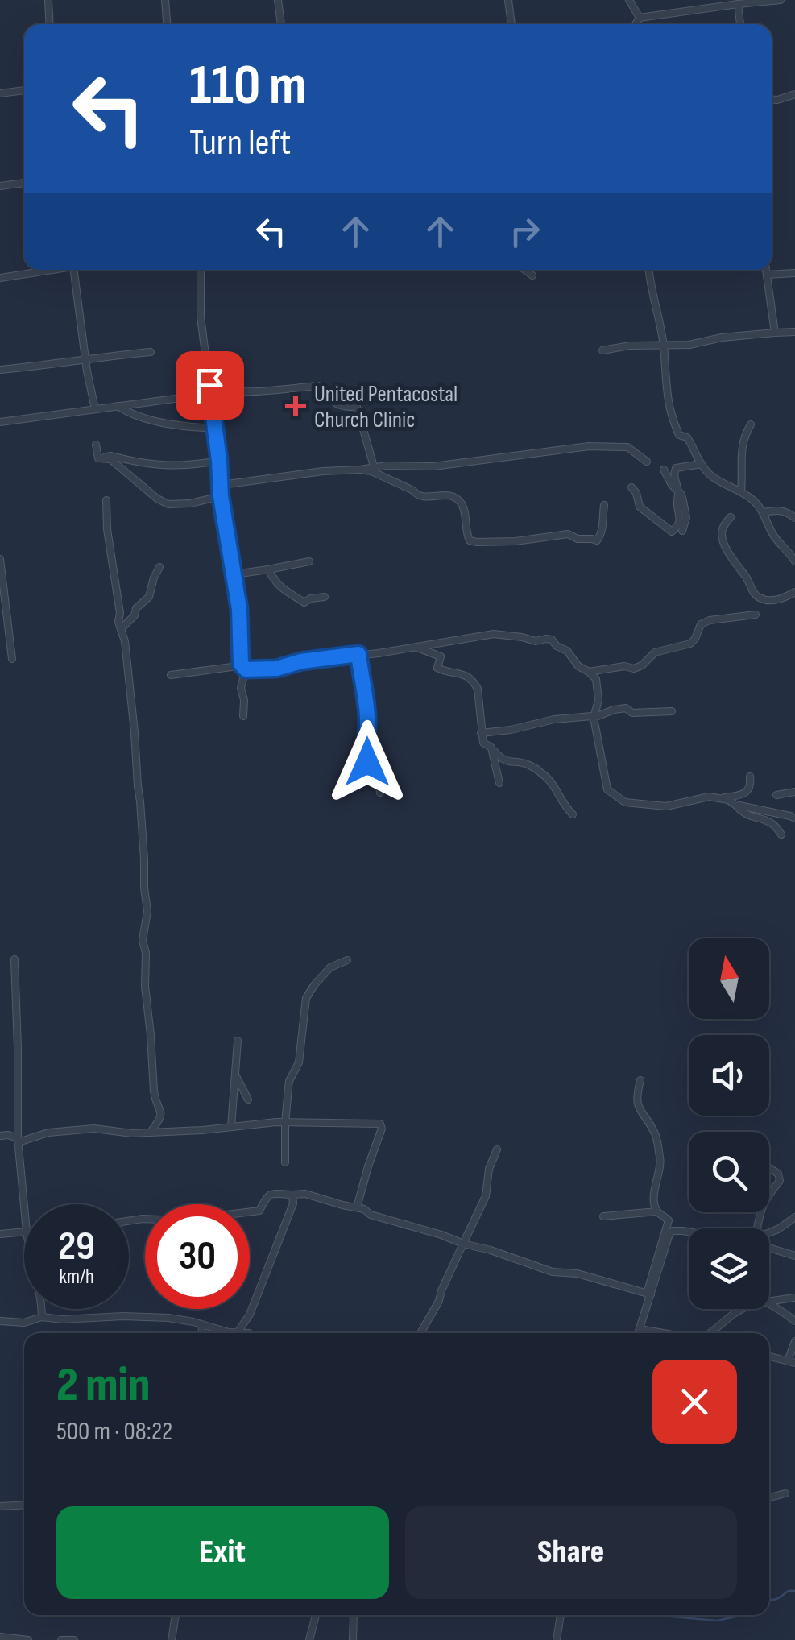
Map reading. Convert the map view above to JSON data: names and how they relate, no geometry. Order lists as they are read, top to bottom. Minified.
{"places":{"health":["United Pentacostal Church Clinic"]},"north":"top","page":{"turn":["110 m","Turn left"],"speed":"29 km/h","limit":"30","heading":["2 min","500 m · 08:22"],"buttons":["Exit","Share"]}}
